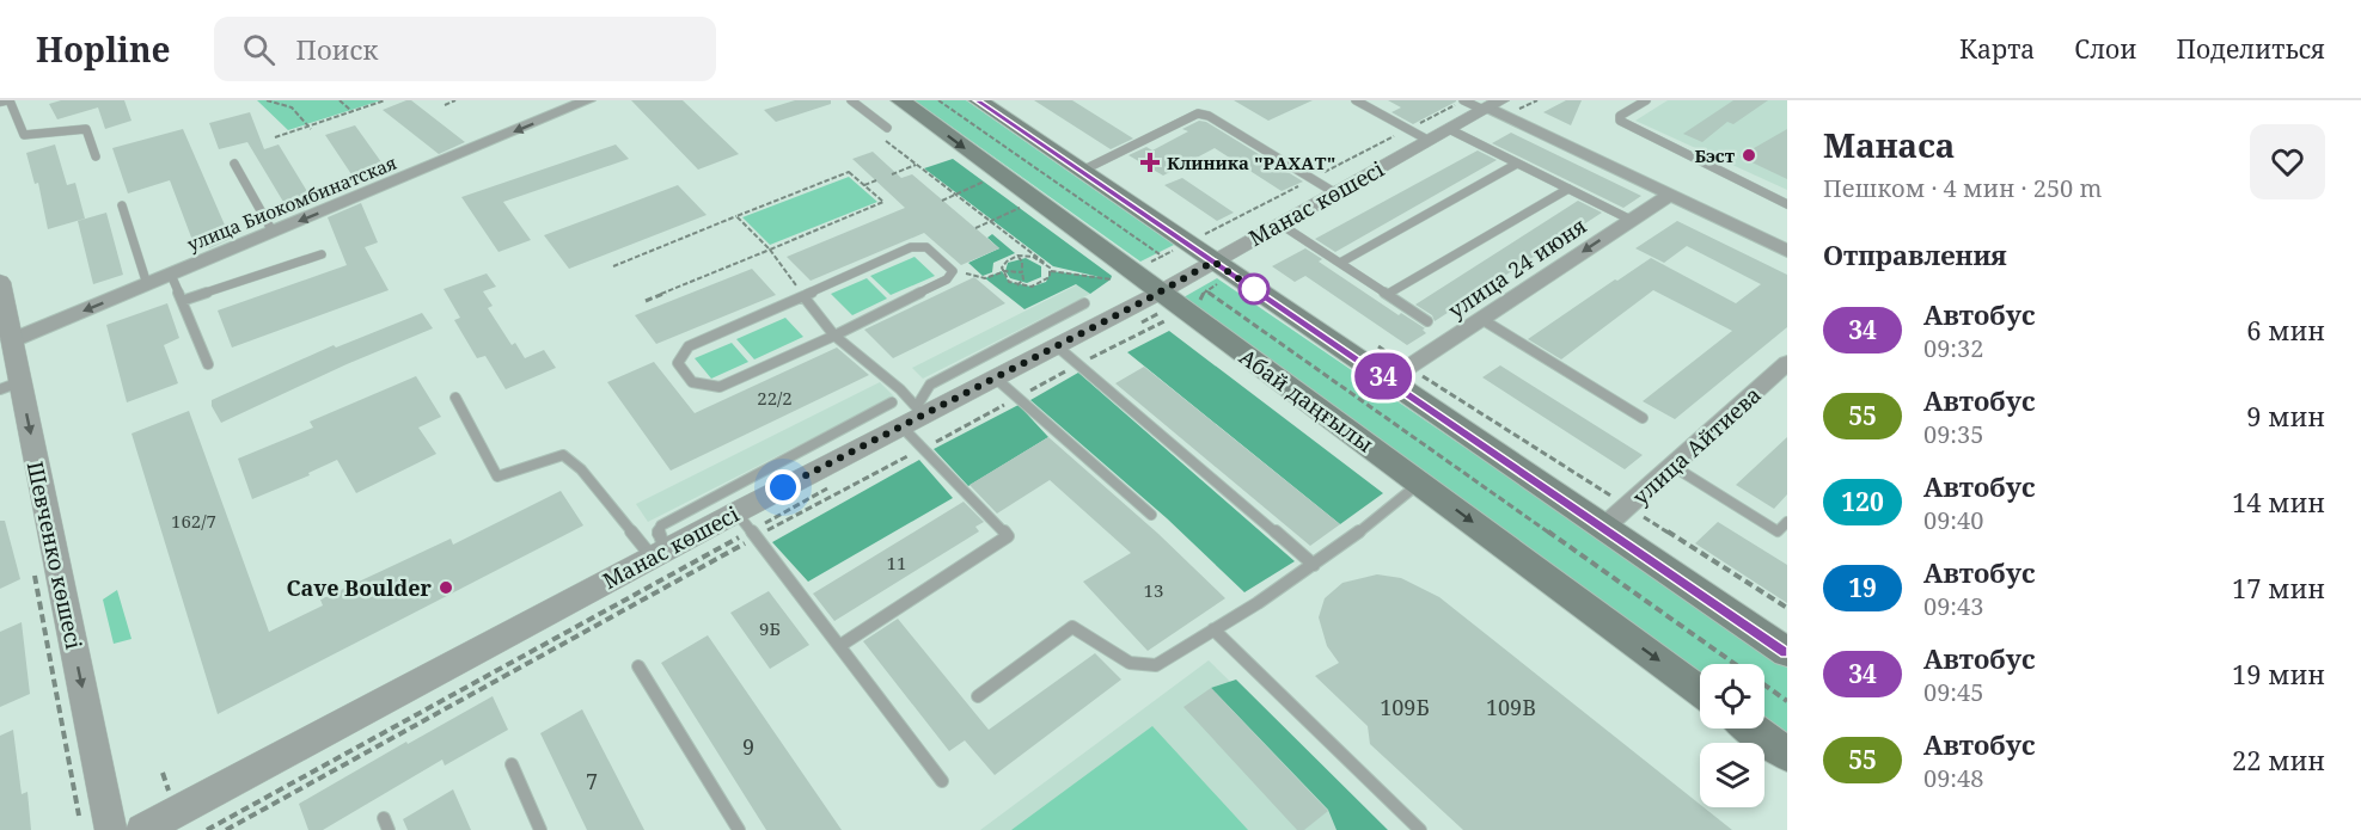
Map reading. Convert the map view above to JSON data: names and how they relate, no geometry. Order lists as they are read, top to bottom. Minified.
{"streets":{"main road":["Абай даңғылы"],"street":["улица Биокомбинатская","Манас көшесі","улица 24 июня","улица Айтиева","Шевченко көшесі"]},"crossings":[["улица Биокомбинатская","Шевченко көшесі"],["Манас көшесі","Абай даңғылы"]],"one_way":["улица Биокомбинатская","улица 24 июня","Шевченко көшесі"],"places":{"other":["Бэст","Cave Boulder"],"health":["Клиника \"РАХАТ\""]},"lines":["bus line 34"],"house_numbers":["22/2","162/7","11","13","9Б","109Б","109В","9","7"],"page":{"header":"Hopline","search":"Поиск","nav":["Карта","Слои","Поделиться"],"on_map":"34","heading":[["Манаса","Пешком · 4 мин · 250 m"],"Отправления"],"list":[{"mark":"34","name":"Автобус","note":"09:32","value":"6 мин"},{"mark":"55","name":"Автобус","note":"09:35","value":"9 мин"},{"mark":"120","name":"Автобус","note":"09:40","value":"14 мин"},{"mark":"19","name":"Автобус","note":"09:43","value":"17 мин"},{"mark":"34","name":"Автобус","note":"09:45","value":"19 мин"},{"mark":"55","name":"Автобус","note":"09:48","value":"22 мин"}]}}
